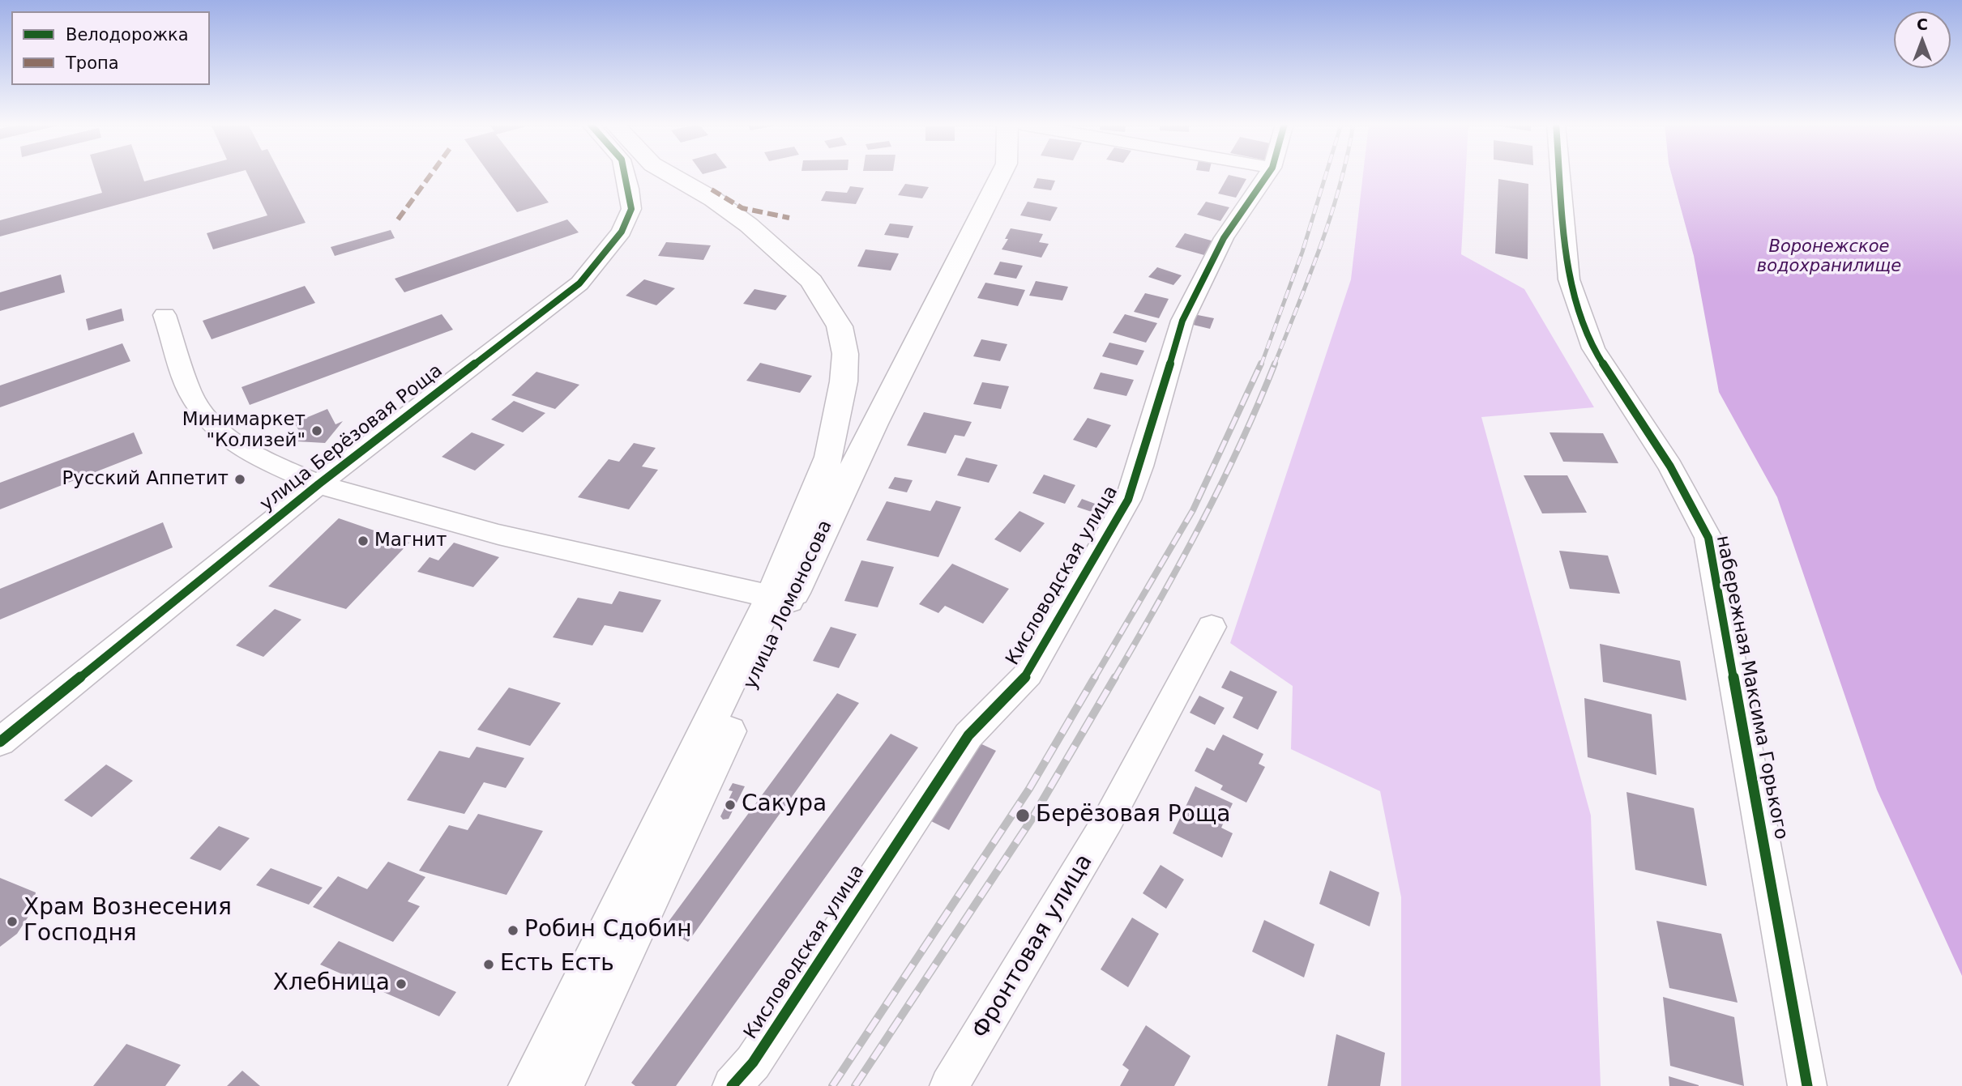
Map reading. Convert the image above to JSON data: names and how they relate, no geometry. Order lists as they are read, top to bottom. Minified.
{"streets":{"main road":["улица Ломоносова"],"street":["улица Берёзовая Роща","Кисловодская улица","набережная Максима Горького","Фронтовая улица"]},"water":["Воронежское водохранилище"],"places":["Минимаркет \"Колизей\"","Русский Аппетит","Магнит","Сакура","Берёзовая Роща","Храм Вознесения Господня","Робин Сдобин","Есть Есть","Хлебница"],"legend":["Велодорожка","Тропа"],"north":"top"}
